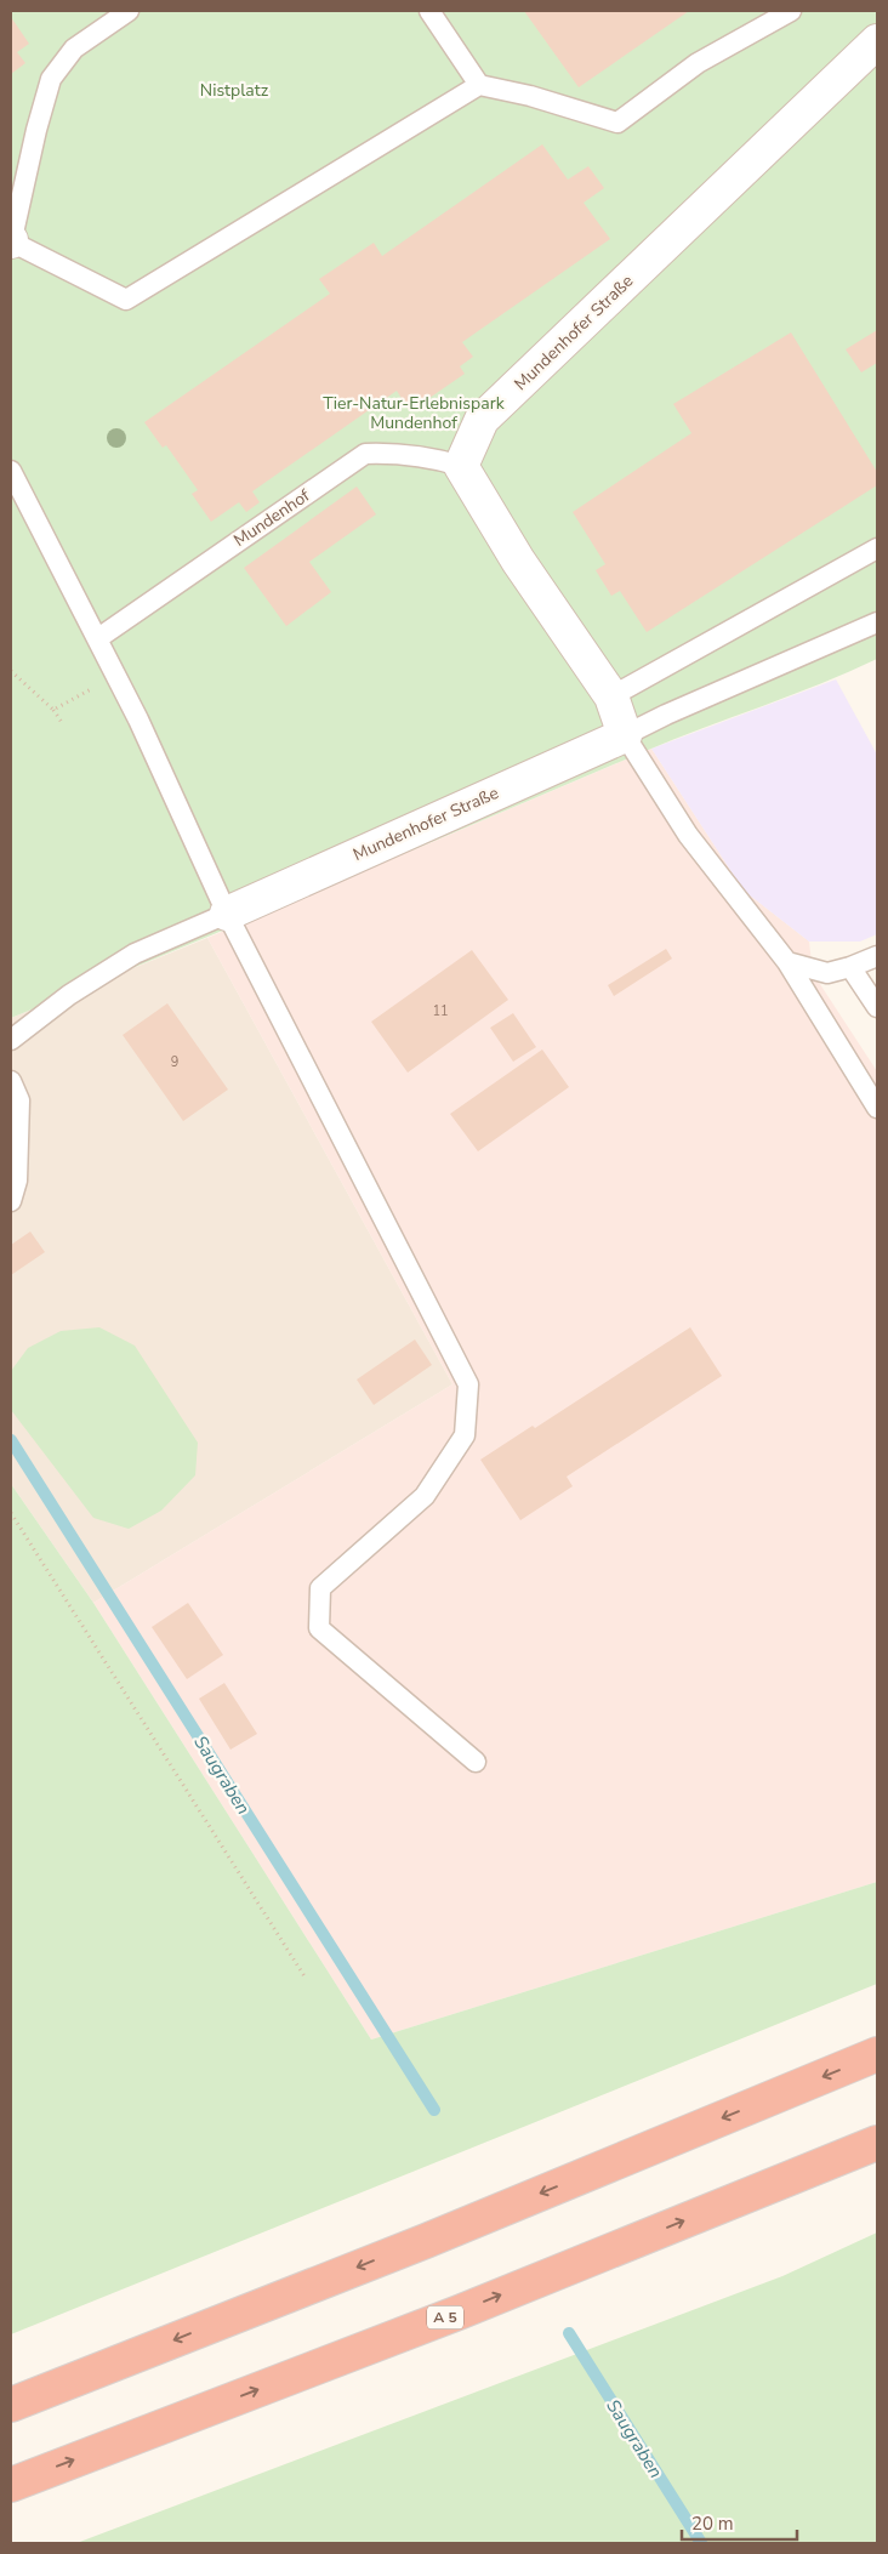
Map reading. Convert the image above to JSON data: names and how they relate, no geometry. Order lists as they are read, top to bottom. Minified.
{"streets":{"highway":["A 5"],"street":["Mundenhofer Straße"],"lane":["Mundenhof"]},"crossings":[["Mundenhofer Straße","Mundenhof"]],"water":["Saugraben"],"parks":["Nistplatz","Tier-Natur-Erlebnispark Mundenhof"],"house_numbers":["11","9"],"scale_bar":"20 m"}
